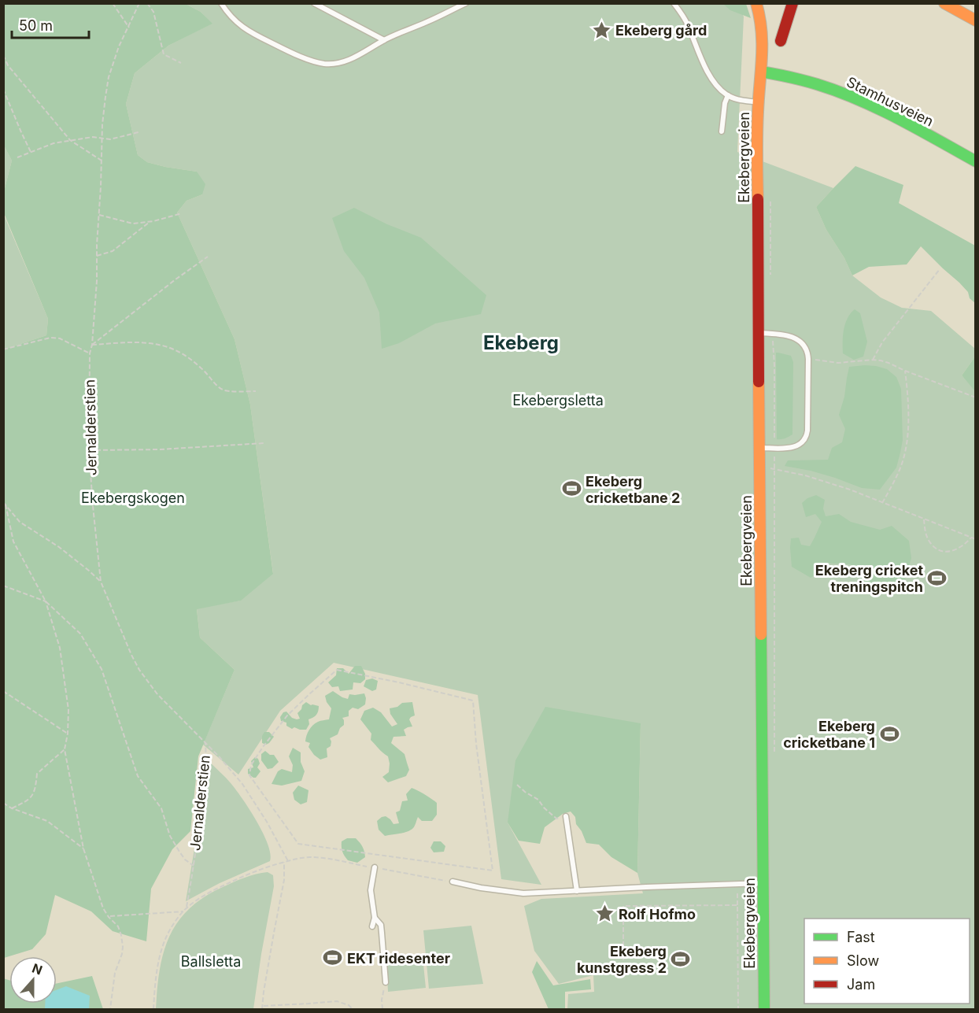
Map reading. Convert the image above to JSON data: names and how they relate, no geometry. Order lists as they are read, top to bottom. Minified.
{"streets":{"street":["Stamhusveien","Ekebergveien"],"path":["Jernalderstien"]},"crossings":[["Stamhusveien","Ekebergveien"]],"districts":["Ekeberg"],"parks":["Ekebergsletta","Ekebergskogen","Ballsletta"],"places":{"place":["Ekeberg gård","Rolf Hofmo"],"sports":["Ekeberg cricketbane 2","Ekeberg cricket treningspitch","Ekeberg cricketbane 1","EKT ridesenter","Ekeberg kunstgress 2"]},"legend":["Fast","Slow","Jam"],"scale_bar":"50 m","north":"top"}
